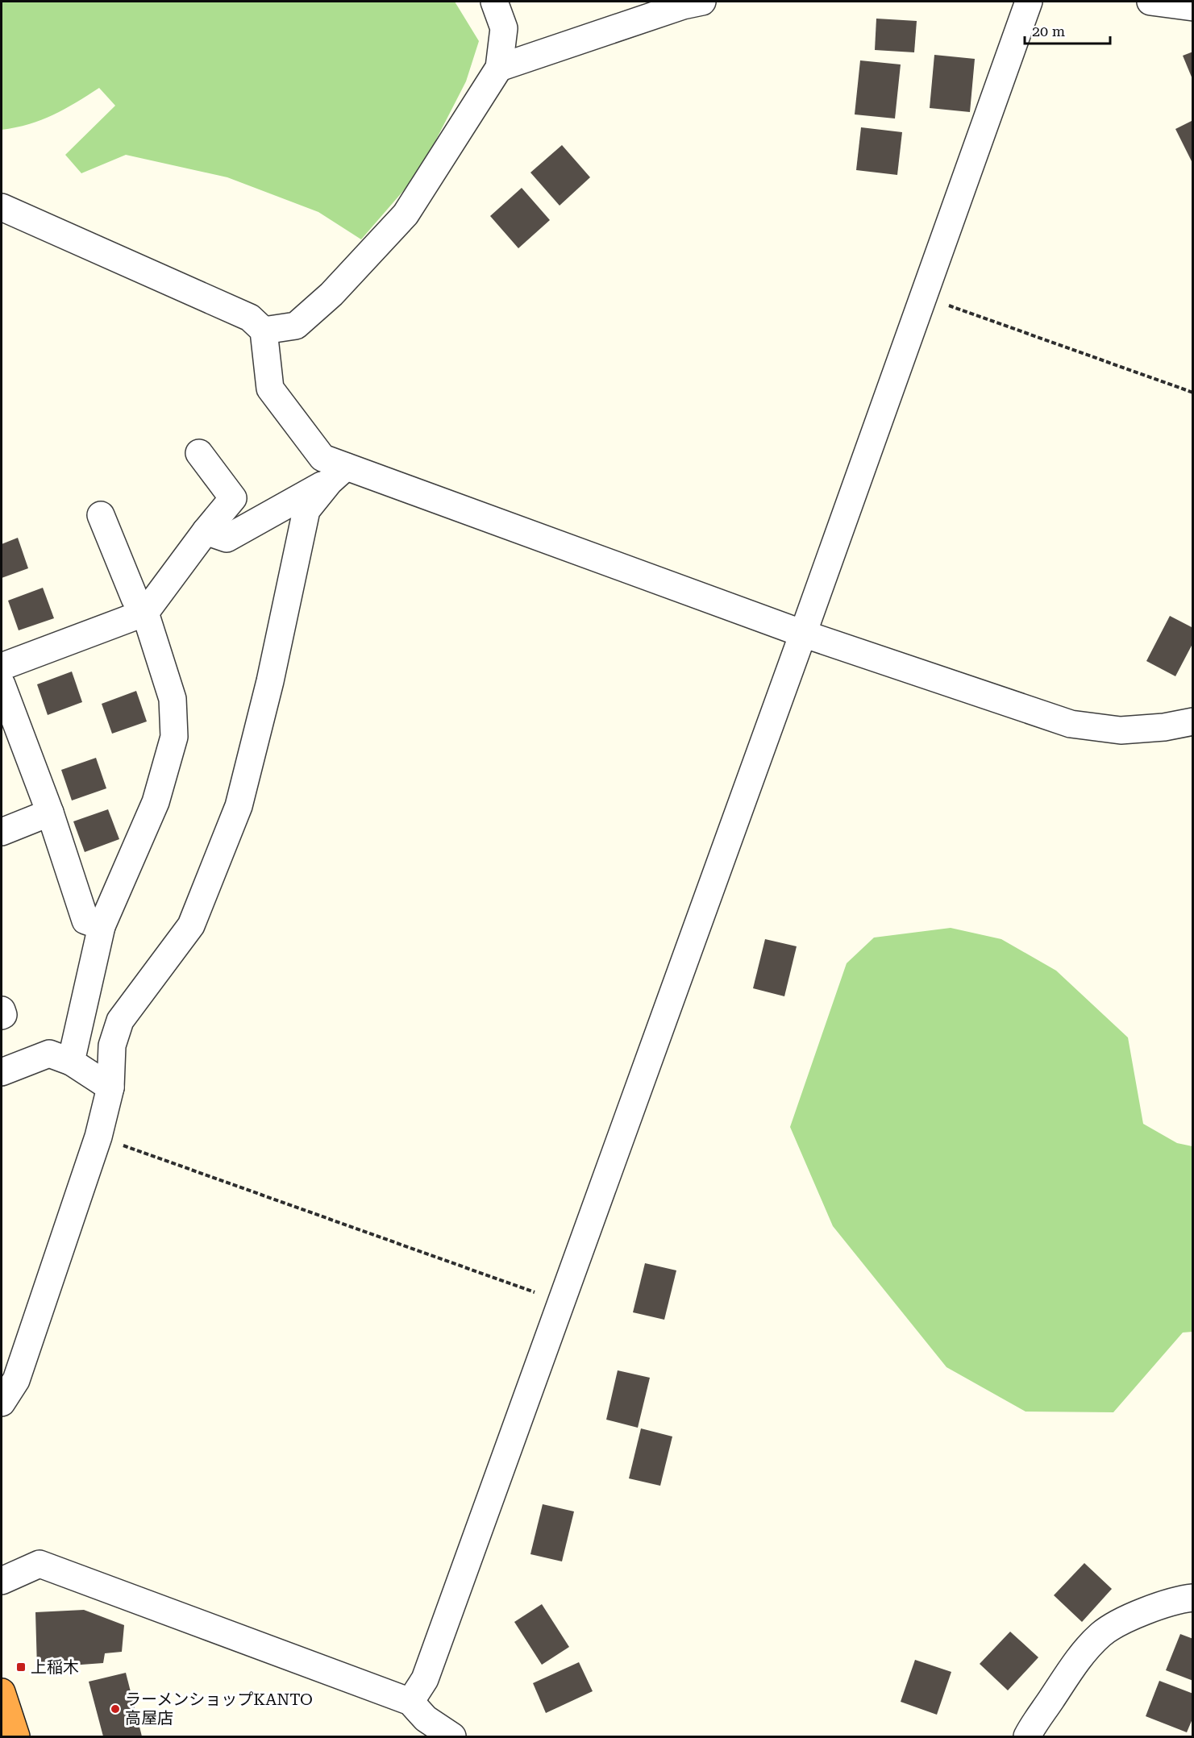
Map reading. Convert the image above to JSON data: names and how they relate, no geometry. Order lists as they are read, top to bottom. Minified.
{"places":{"transit":["上稲木"],"other":["ラーメンショップKANTO 高屋店"]},"scale_bar":"20 m"}
